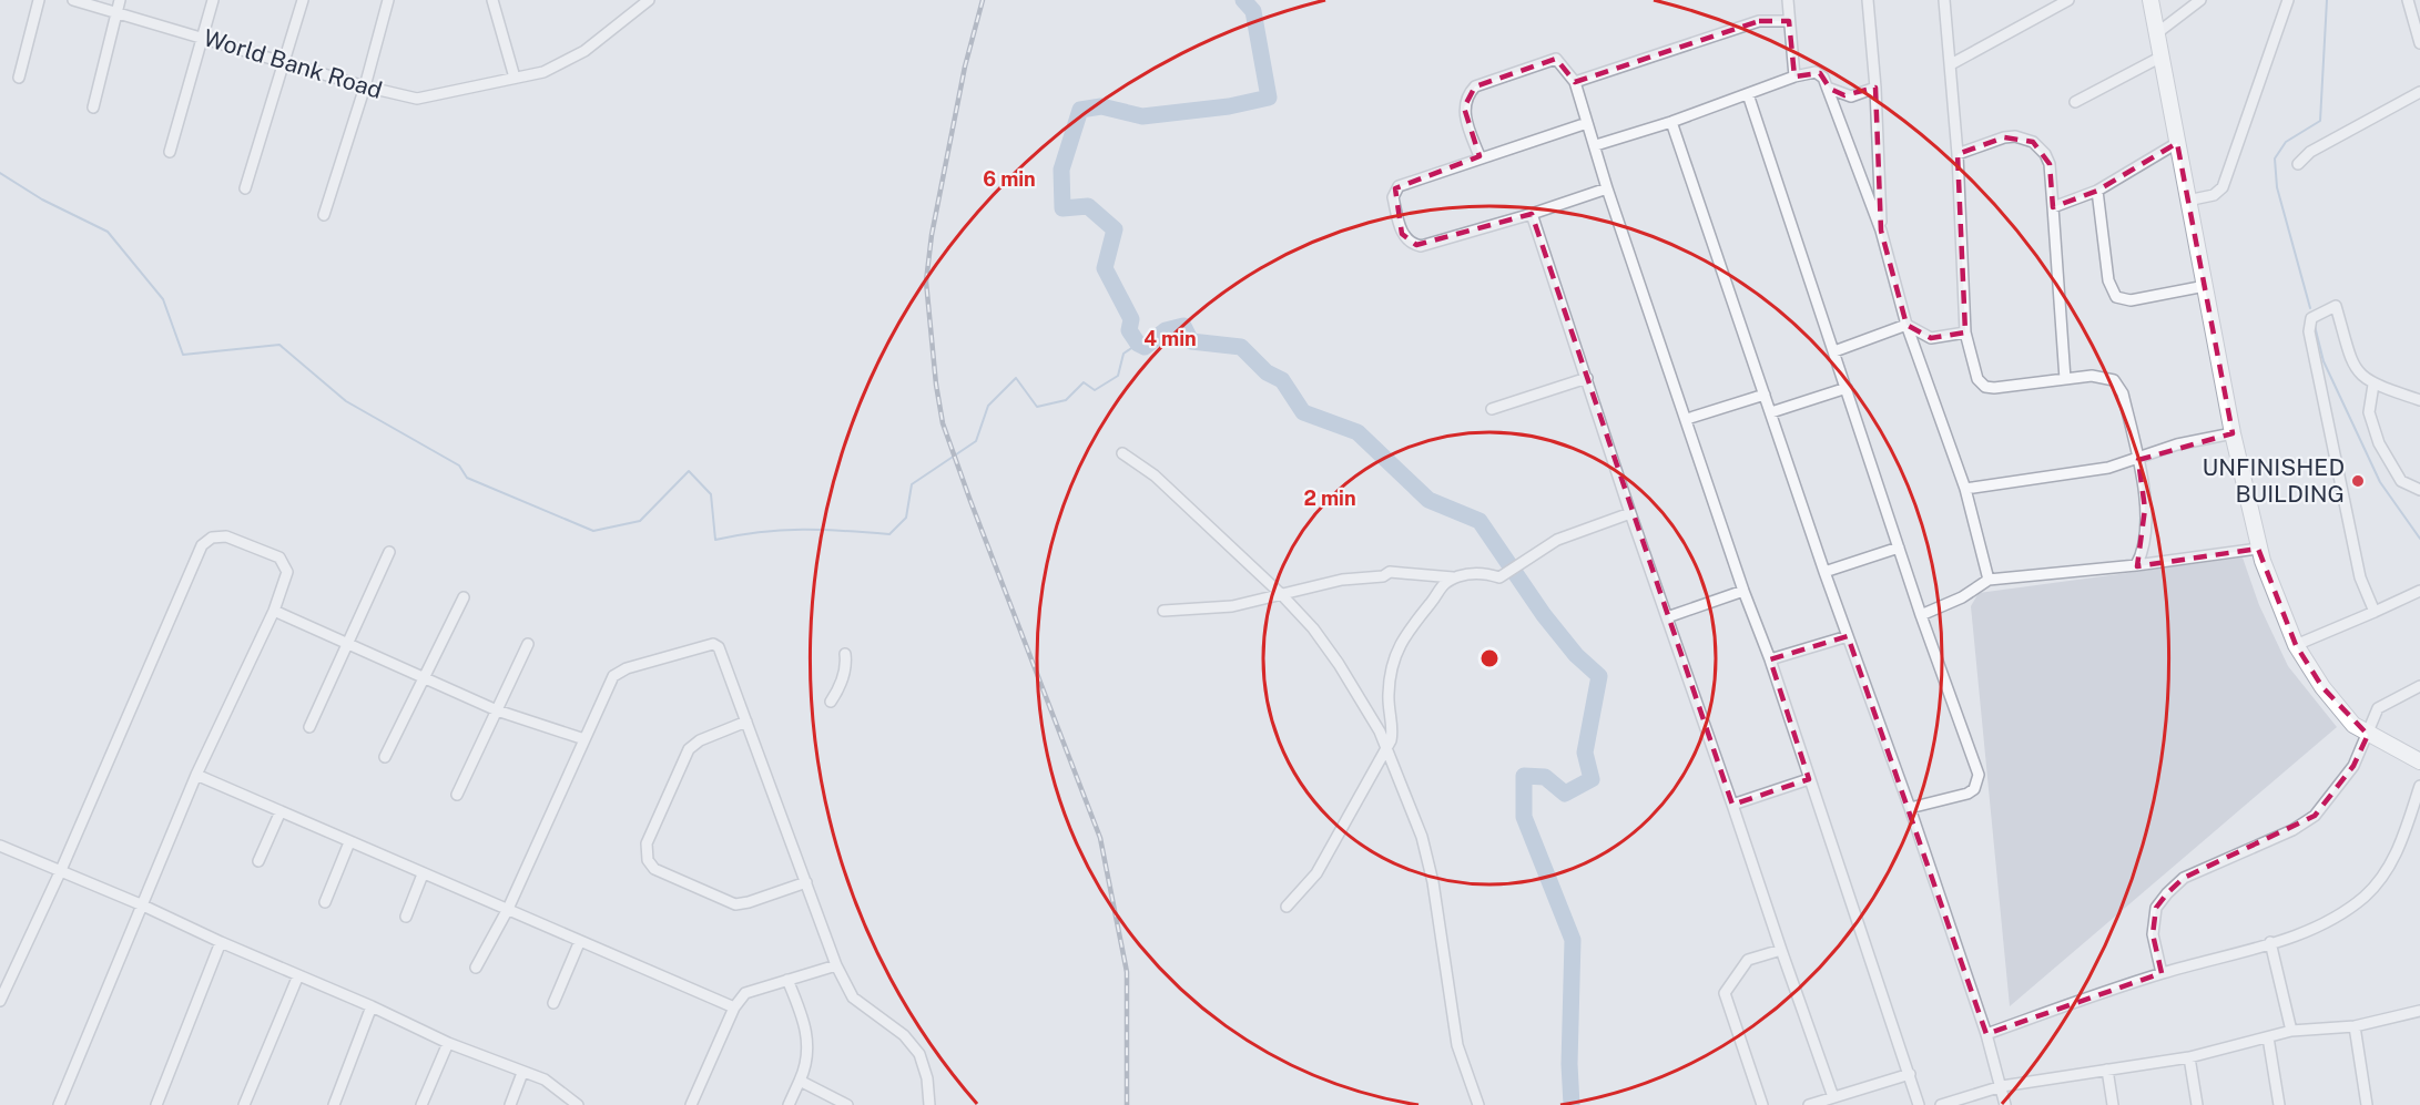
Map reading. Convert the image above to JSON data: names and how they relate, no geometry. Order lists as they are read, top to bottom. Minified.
{"streets":{"street":["World Bank Road"]},"places":["UNFINISHED BUILDING"],"rings":["6 min","4 min","2 min"]}
